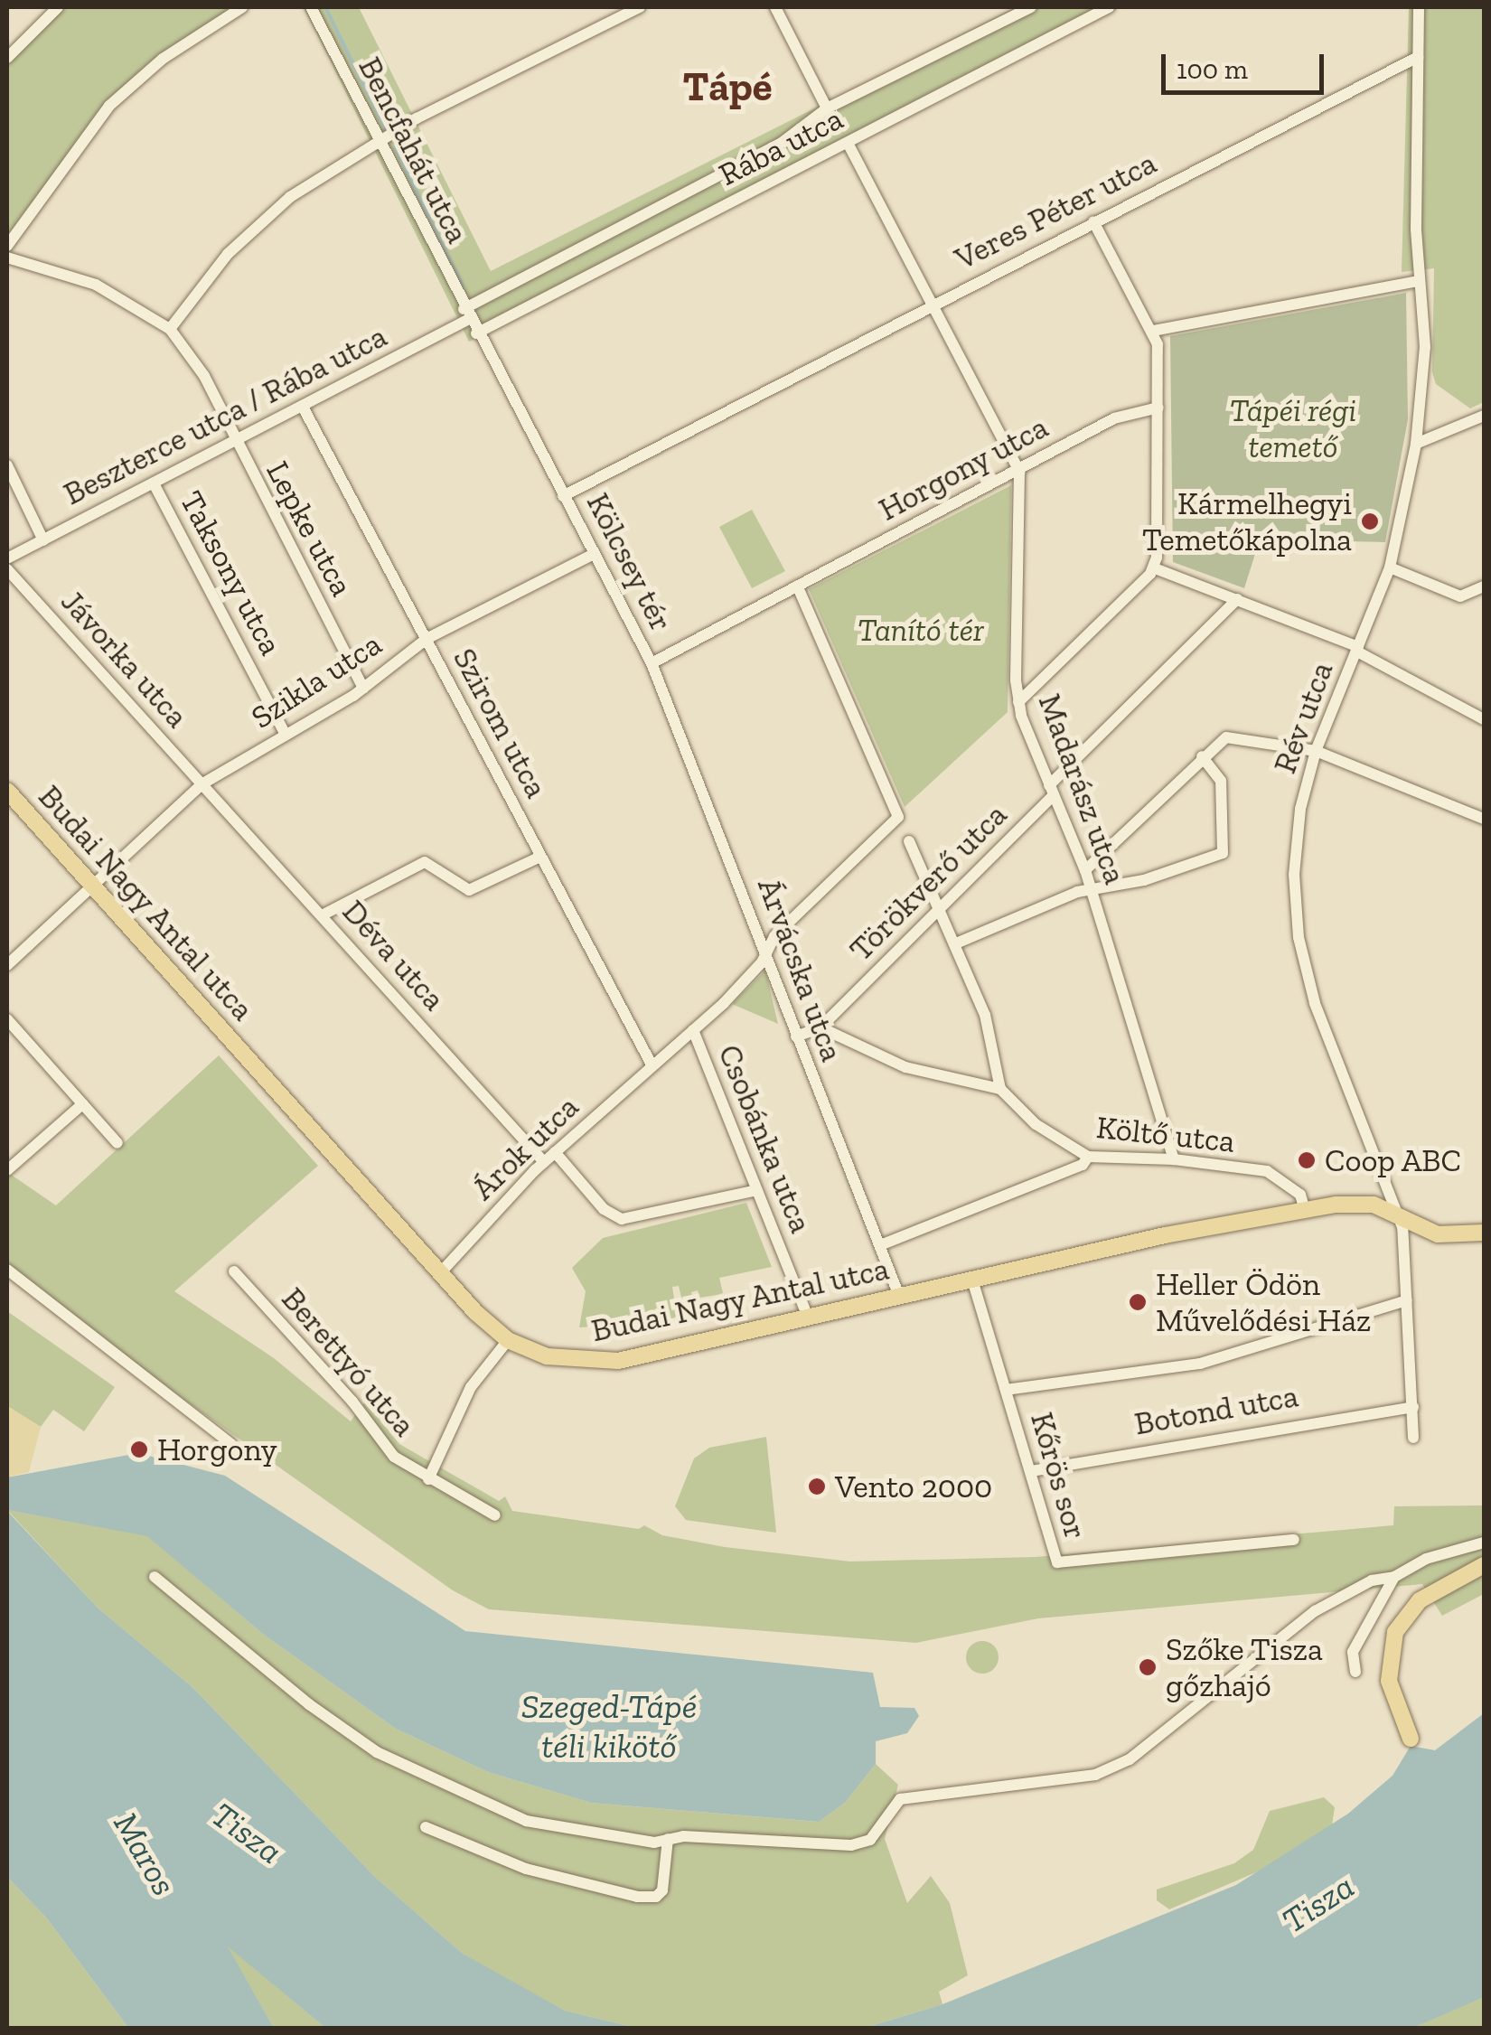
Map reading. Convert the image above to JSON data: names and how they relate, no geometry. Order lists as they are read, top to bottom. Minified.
{"streets":{"main road":["Budai Nagy Antal utca"],"street":["Rába utca","Bencfahát utca","Veres Péter utca","Beszterce utca / Rába utca","Horgony utca","Lepke utca","Kölcsey tér","Taksony utca","Jávorka utca","Szikla utca","Rév utca","Szirom utca","Madarász utca","Törökverő utca","Déva utca","Árvácska utca","Költő utca","Csobánka utca","Árok utca","Berettyó utca","Botond utca","Kőrös sor"]},"crossings":[["Rába utca","Bencfahát utca"],["Rába utca","Madarász utca"],["Bencfahát utca","Beszterce utca / Rába utca"],["Bencfahát utca","Kölcsey tér"],["Veres Péter utca","Kölcsey tér"],["Veres Péter utca","Rév utca"],["Veres Péter utca","Madarász utca"],["Beszterce utca / Rába utca","Lepke utca"],["Beszterce utca / Rába utca","Taksony utca"],["Beszterce utca / Rába utca","Szirom utca"],["Horgony utca","Kölcsey tér"],["Horgony utca","Madarász utca"],["Horgony utca","Csobánka utca"],["Lepke utca","Szikla utca"],["Kölcsey tér","Szikla utca"],["Kölcsey tér","Árvácska utca"],["Kölcsey tér","Csobánka utca"],["Taksony utca","Szikla utca"],["Jávorka utca","Szikla utca"],["Jávorka utca","Déva utca"],["Szikla utca","Szirom utca"],["Szikla utca","Budai Nagy Antal utca"],["Szikla utca","Déva utca"],["Rév utca","Budai Nagy Antal utca"],["Rév utca","Botond utca"],["Szirom utca","Csobánka utca"],["Szirom utca","Árok utca"],["Madarász utca","Törökverő utca"],["Madarász utca","Költő utca"],["Törökverő utca","Árvácska utca"],["Budai Nagy Antal utca","Árvácska utca"],["Budai Nagy Antal utca","Költő utca"],["Budai Nagy Antal utca","Csobánka utca"],["Budai Nagy Antal utca","Árok utca"],["Budai Nagy Antal utca","Berettyó utca"],["Budai Nagy Antal utca","Kőrös sor"],["Déva utca","Árok utca"],["Árvácska utca","Csobánka utca"],["Csobánka utca","Árok utca"],["Botond utca","Kőrös sor"]],"districts":["Tápé"],"water":["Szeged-Tápé téli kikötő","Tisza","Maros"],"parks":["Tápéi régi temető","Tanító tér"],"places":["Kármelhegyi Temetőkápolna","Coop ABC","Heller Ödön Művelődési Ház","Horgony","Vento 2000","Szőke Tisza gőzhajó"],"scale_bar":"100 m"}
